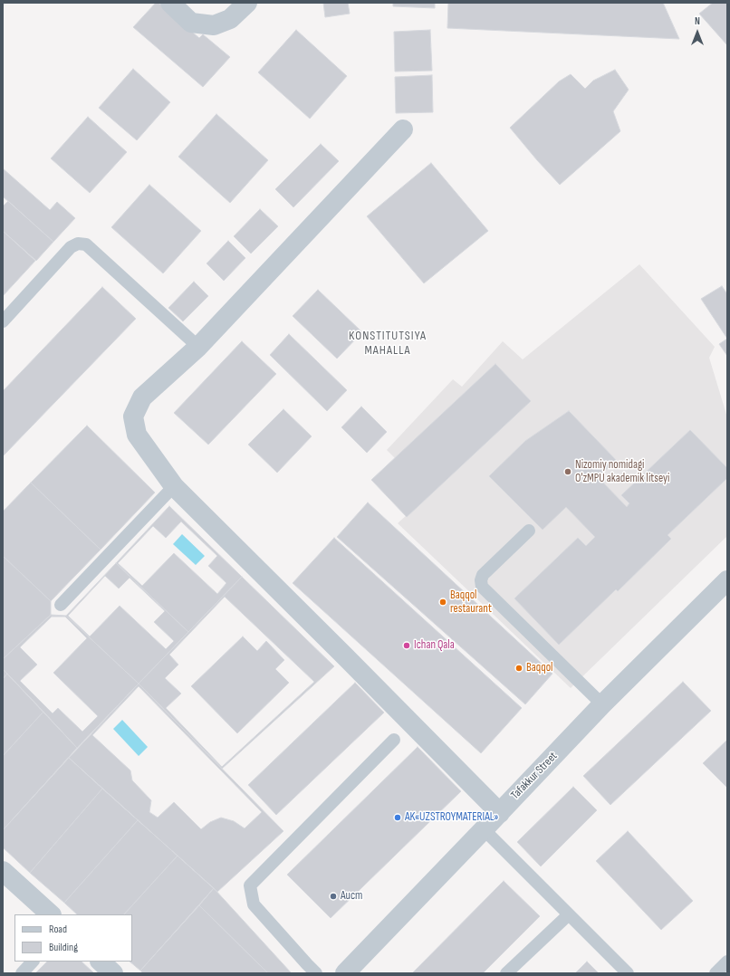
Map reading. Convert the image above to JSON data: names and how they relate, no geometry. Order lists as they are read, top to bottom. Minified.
{"streets":{"street":["Tafakkur Street"]},"districts":["KONSTITUTSIYA MAHALLA"],"places":["Nizomiy nomidagi O'zMPU akademik litseyi","Baqqol restaurant","Ichan Qala","Baqqol","AK«UZSTROYMATERIAL»","Аист"],"legend":["Road","Building"],"north":"top"}
